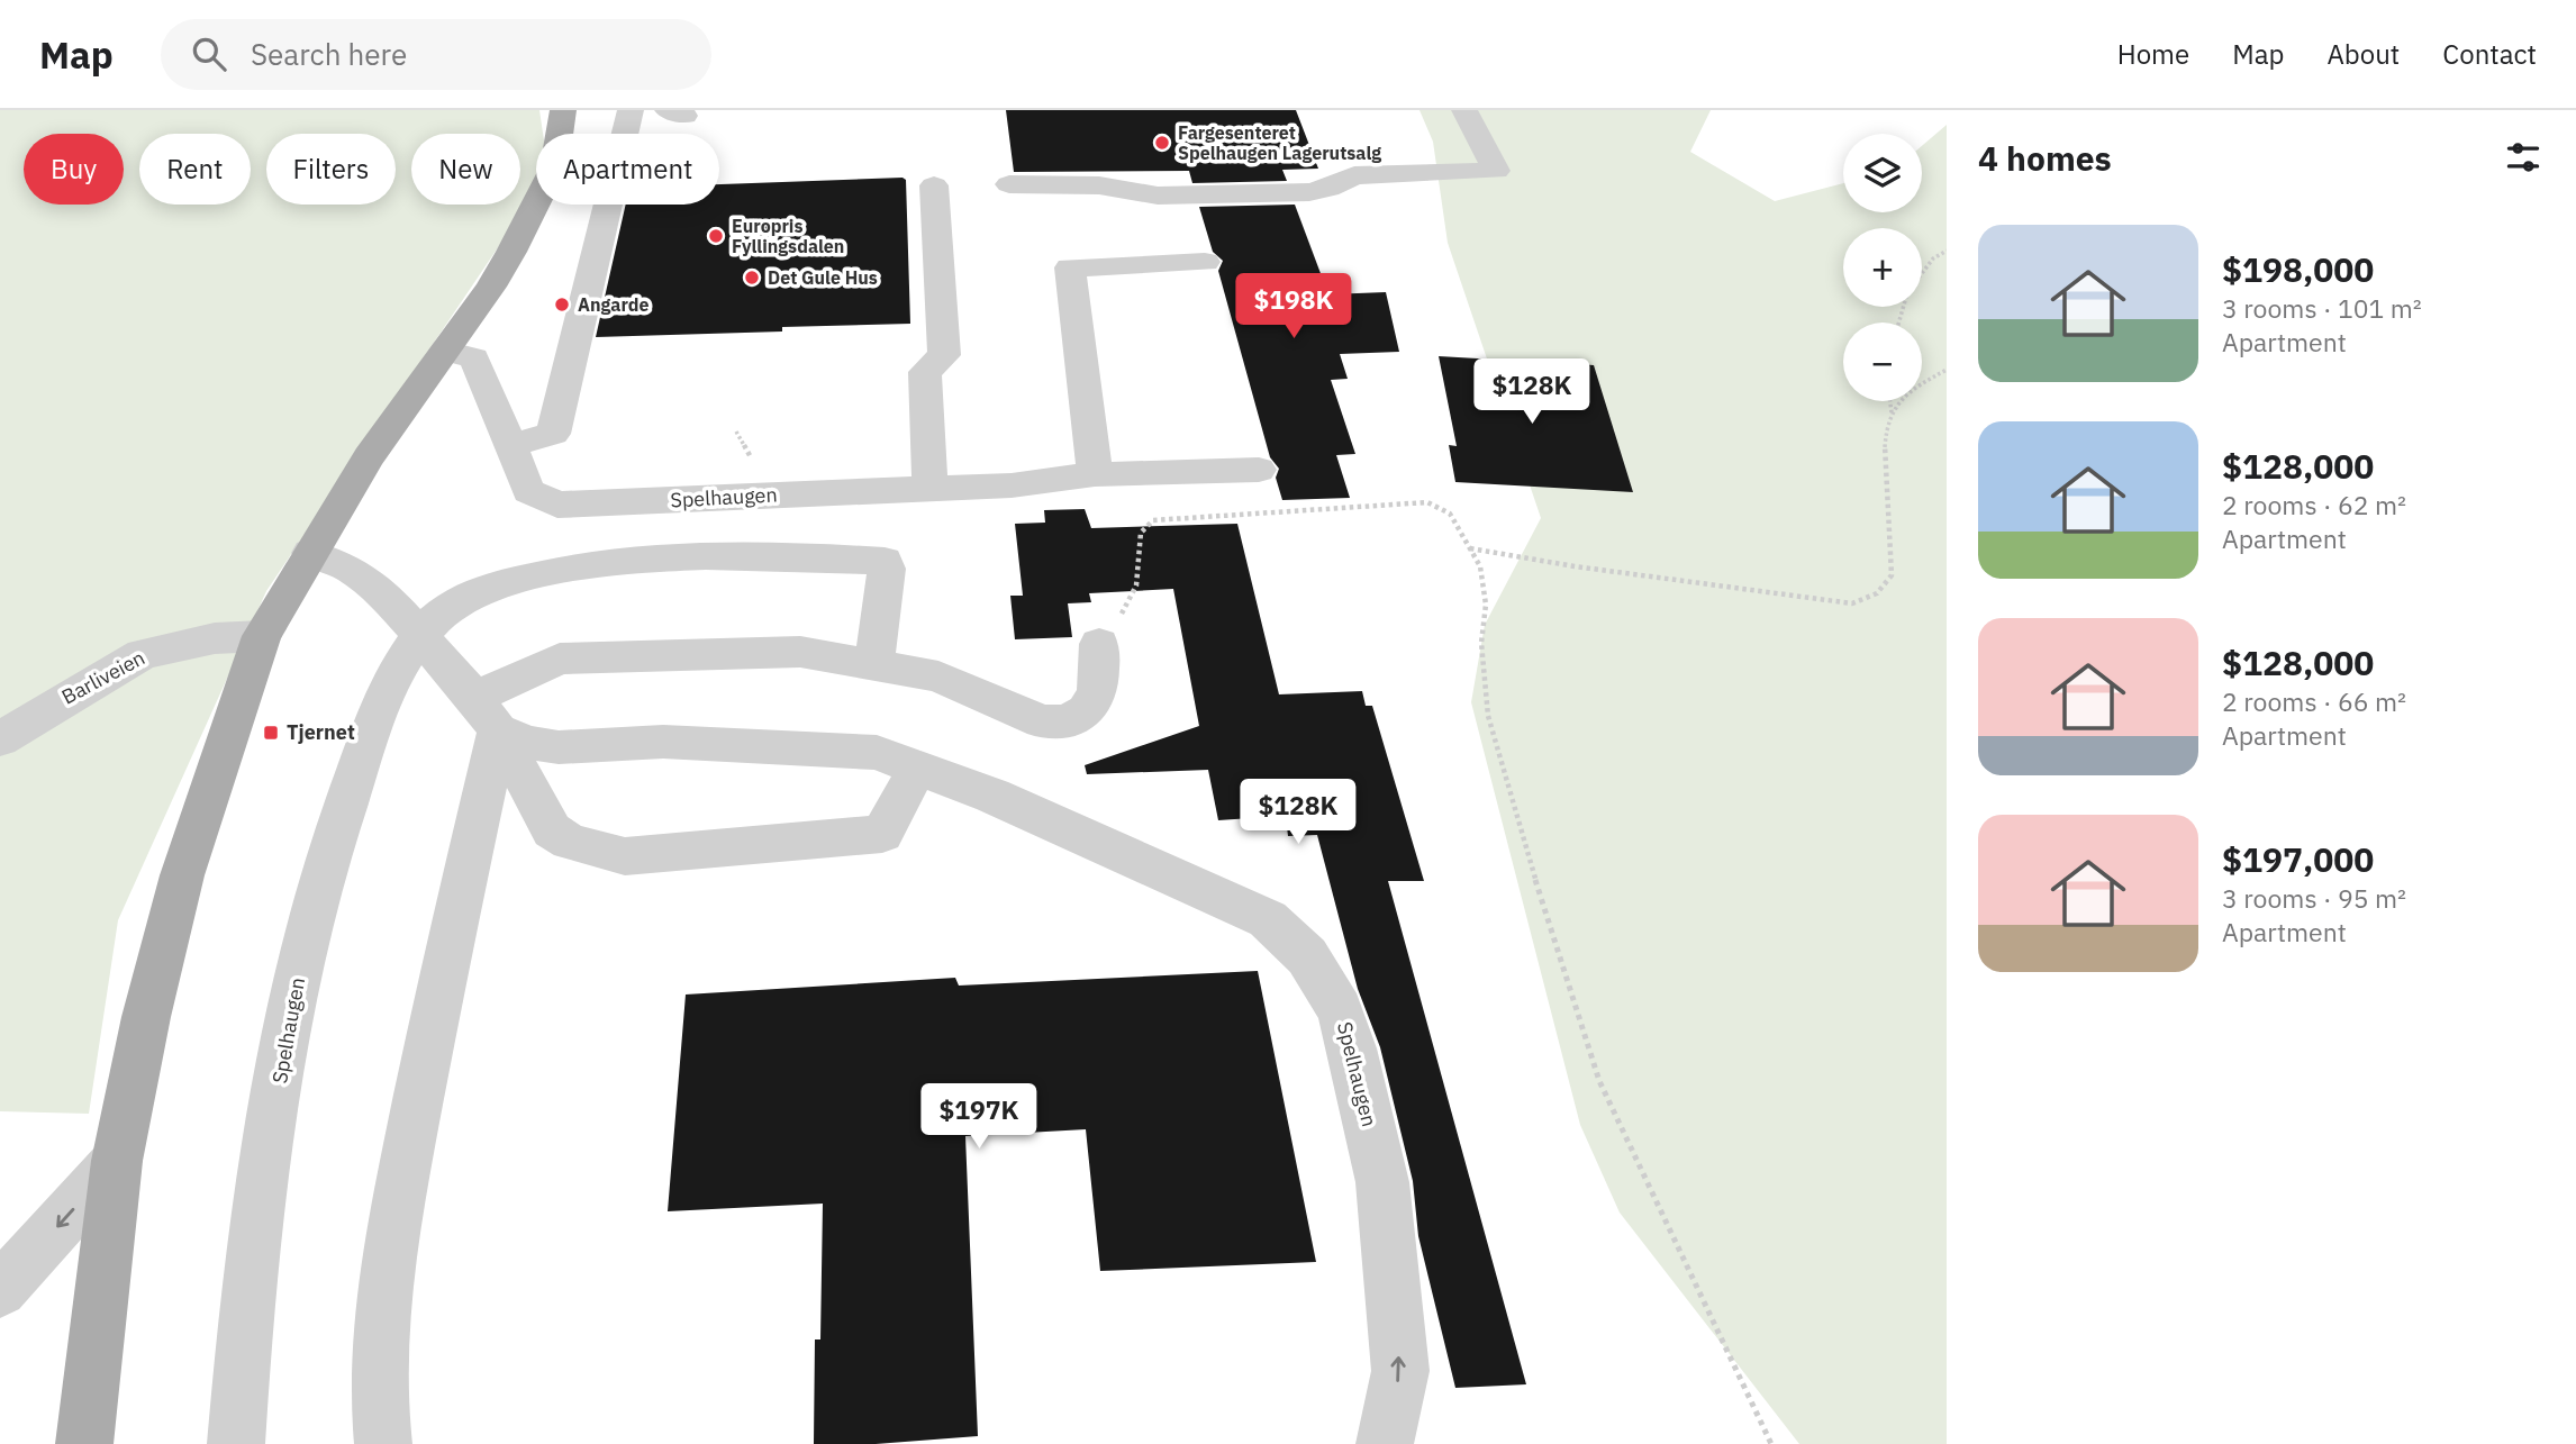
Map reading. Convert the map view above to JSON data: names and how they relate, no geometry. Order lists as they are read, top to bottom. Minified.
{"streets":{"street":["Spelhaugen","Barliveien"]},"places":{"other":["Fargesenteret Spelhaugen Lagerutsalg","Europris Fyllingsdalen","Det Gule Hus","Angarde"],"transit":["Tjernet"]},"page":{"header":"Map","search":"Search here","nav":["Home","Map","About","Contact"],"heading":"4 homes","map_buttons":["+","−"],"chip":["Buy","Rent","Filters","New","Apartment"],"list":[{"name":"$198,000","note":"3 rooms · 101 m² · Apartment"},{"name":"$128,000","note":"2 rooms · 62 m² · Apartment"},{"name":"$128,000","note":"2 rooms · 66 m² · Apartment"},{"name":"$197,000","note":"3 rooms · 95 m² · Apartment"}],"price":["$198K","$128K","$128K","$197K"]}}
